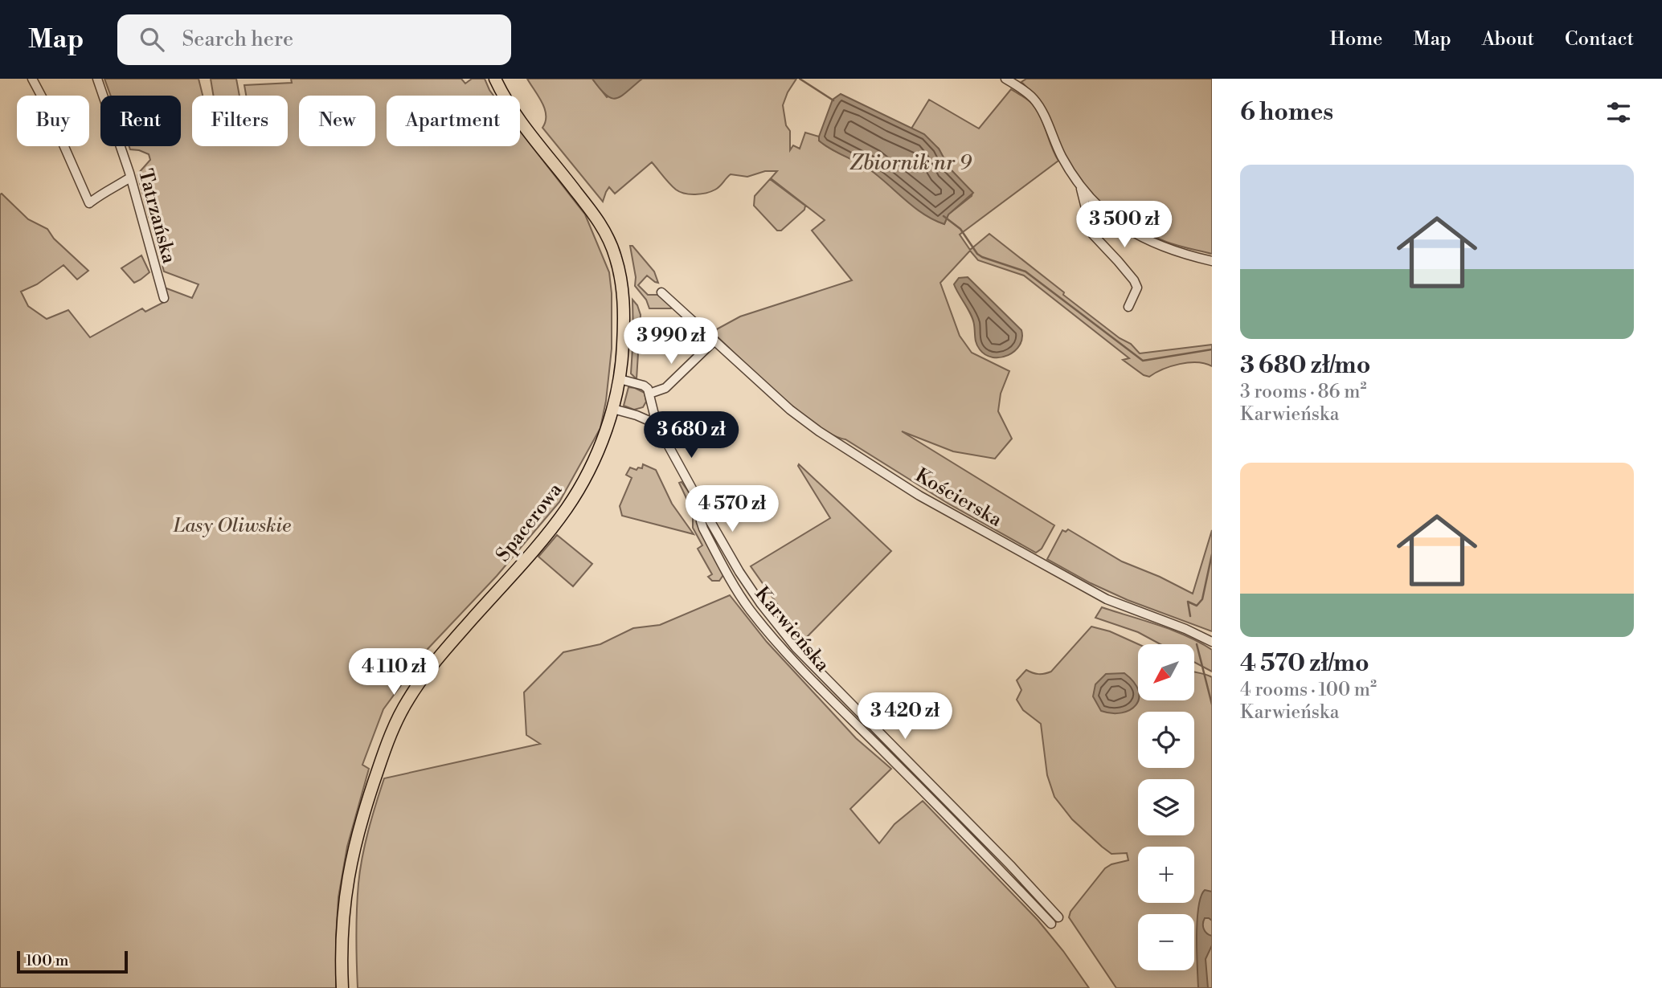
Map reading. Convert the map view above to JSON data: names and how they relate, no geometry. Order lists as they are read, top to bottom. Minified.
{"streets":{"main road":["Spacerowa"],"street":["Tatrzańska","Kościerska","Karwieńska"]},"water":["Zbiornik nr 9"],"parks":["Lasy Oliwskie"],"scale_bar":"100 m","north":"bottom left","page":{"header":"Map","search":"Search here","nav":["Home","Map","About","Contact"],"heading":"6 homes","chip":["Buy","Rent","Filters","New","Apartment"],"list":[{"name":"3 680 zł/mo","note":"3 rooms · 86 m² · Karwieńska"},{"name":"4 570 zł/mo","note":"4 rooms · 100 m² · Karwieńska"}],"price":["3 500 zł","3 990 zł","3 680 zł","4 570 zł","4 110 zł","3 420 zł"],"map_buttons":["+","−"],"scale":"100 m"}}
